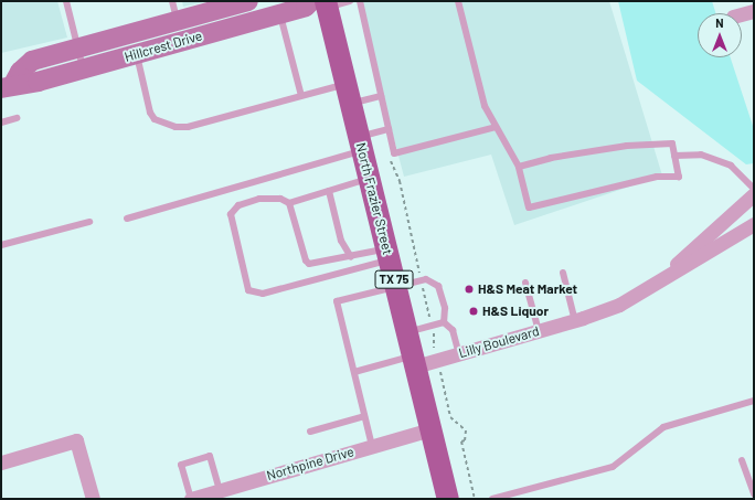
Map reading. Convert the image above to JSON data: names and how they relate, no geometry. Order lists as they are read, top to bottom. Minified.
{"streets":{"main road":["North Frazier Street","TX 75"],"street":["Hillcrest Drive","Lilly Boulevard","Northpine Drive"]},"crossings":[["Hillcrest Drive","North Frazier Street"],["North Frazier Street","Lilly Boulevard"],["North Frazier Street","Northpine Drive"]],"places":["H&S Meat Market","H&S Liquor"],"north":"top"}
